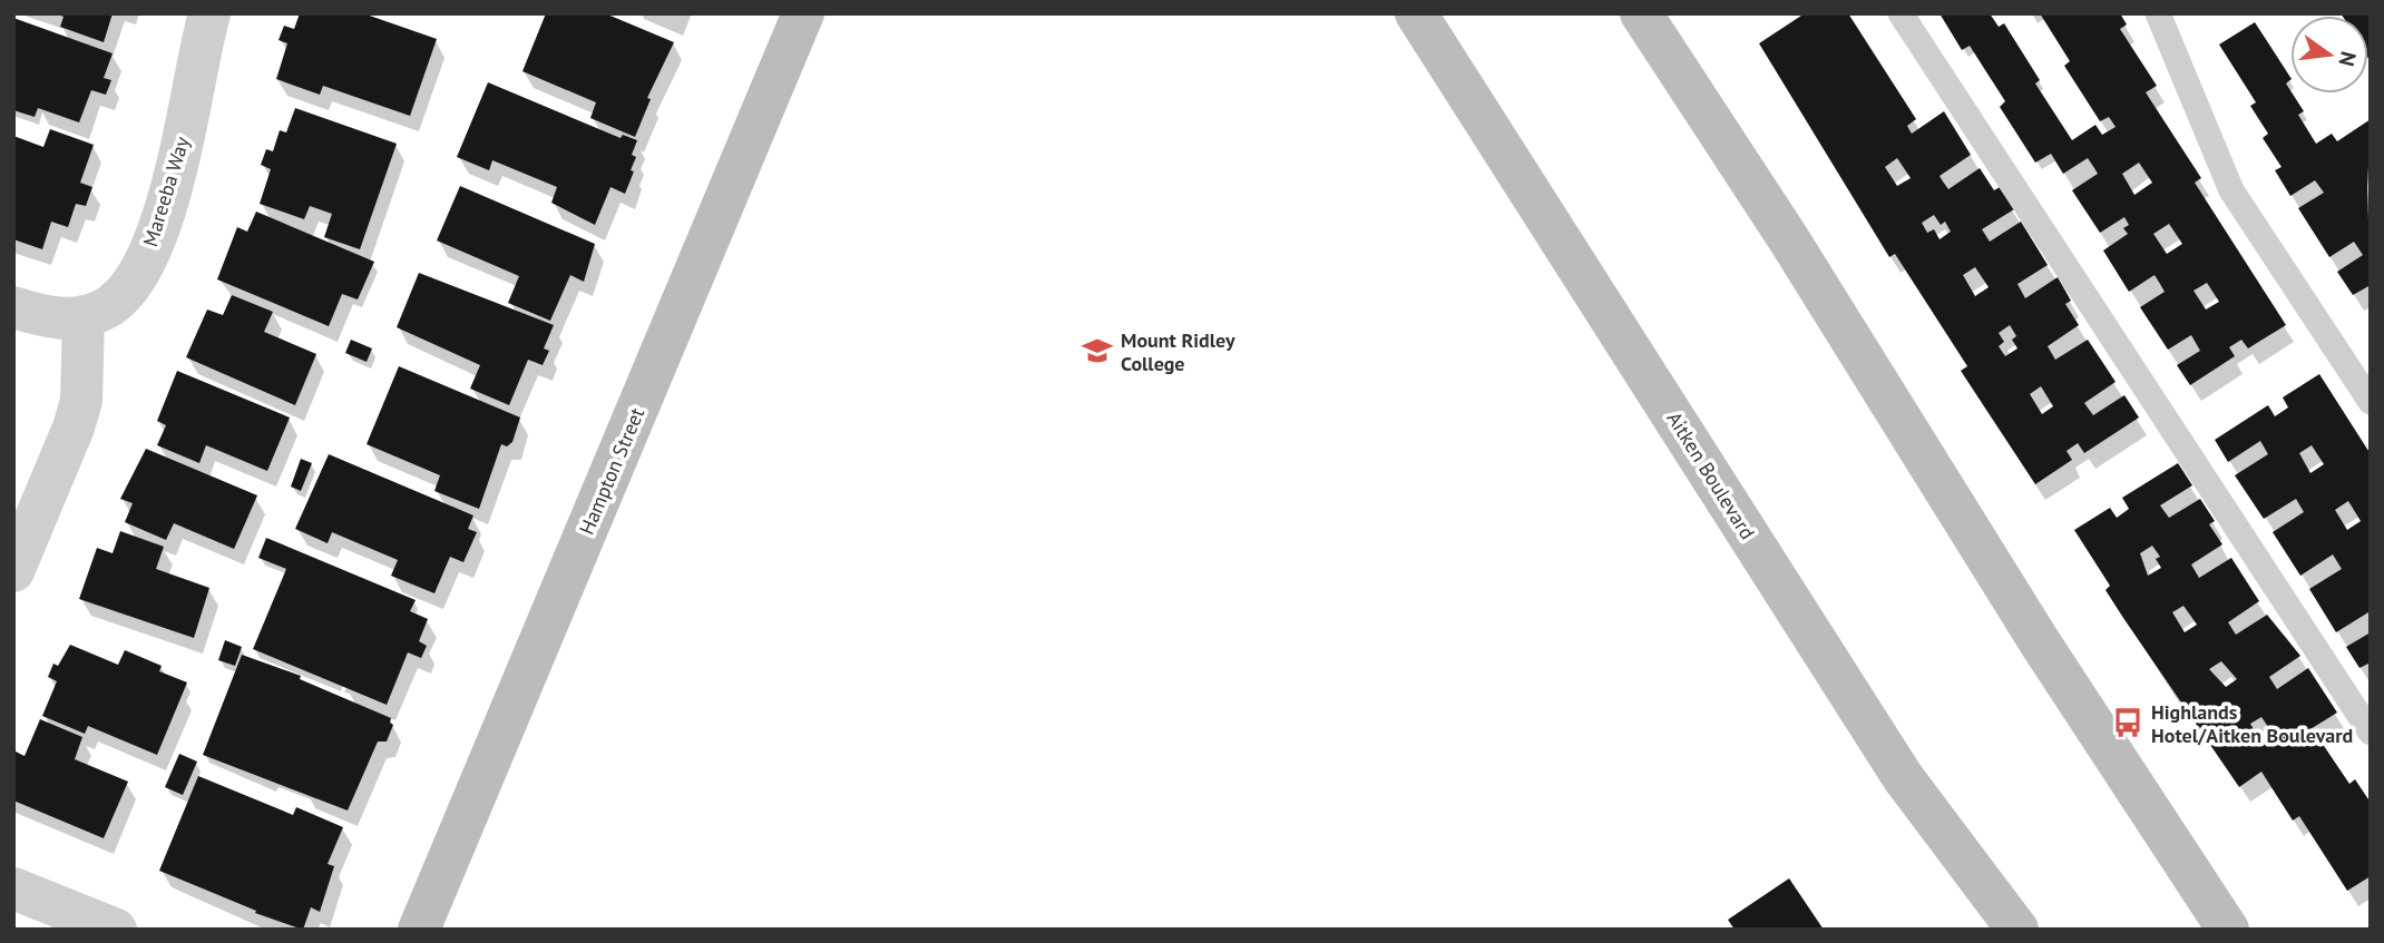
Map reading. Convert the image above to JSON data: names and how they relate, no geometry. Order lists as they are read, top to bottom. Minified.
{"streets":{"main road":["Hampton Street","Aitken Boulevard"],"street":["Mareeba Way"]},"places":{"school or university":["Mount Ridley College"],"bus stop":["Highlands Hotel/Aitken Boulevard"]},"north":"right"}
